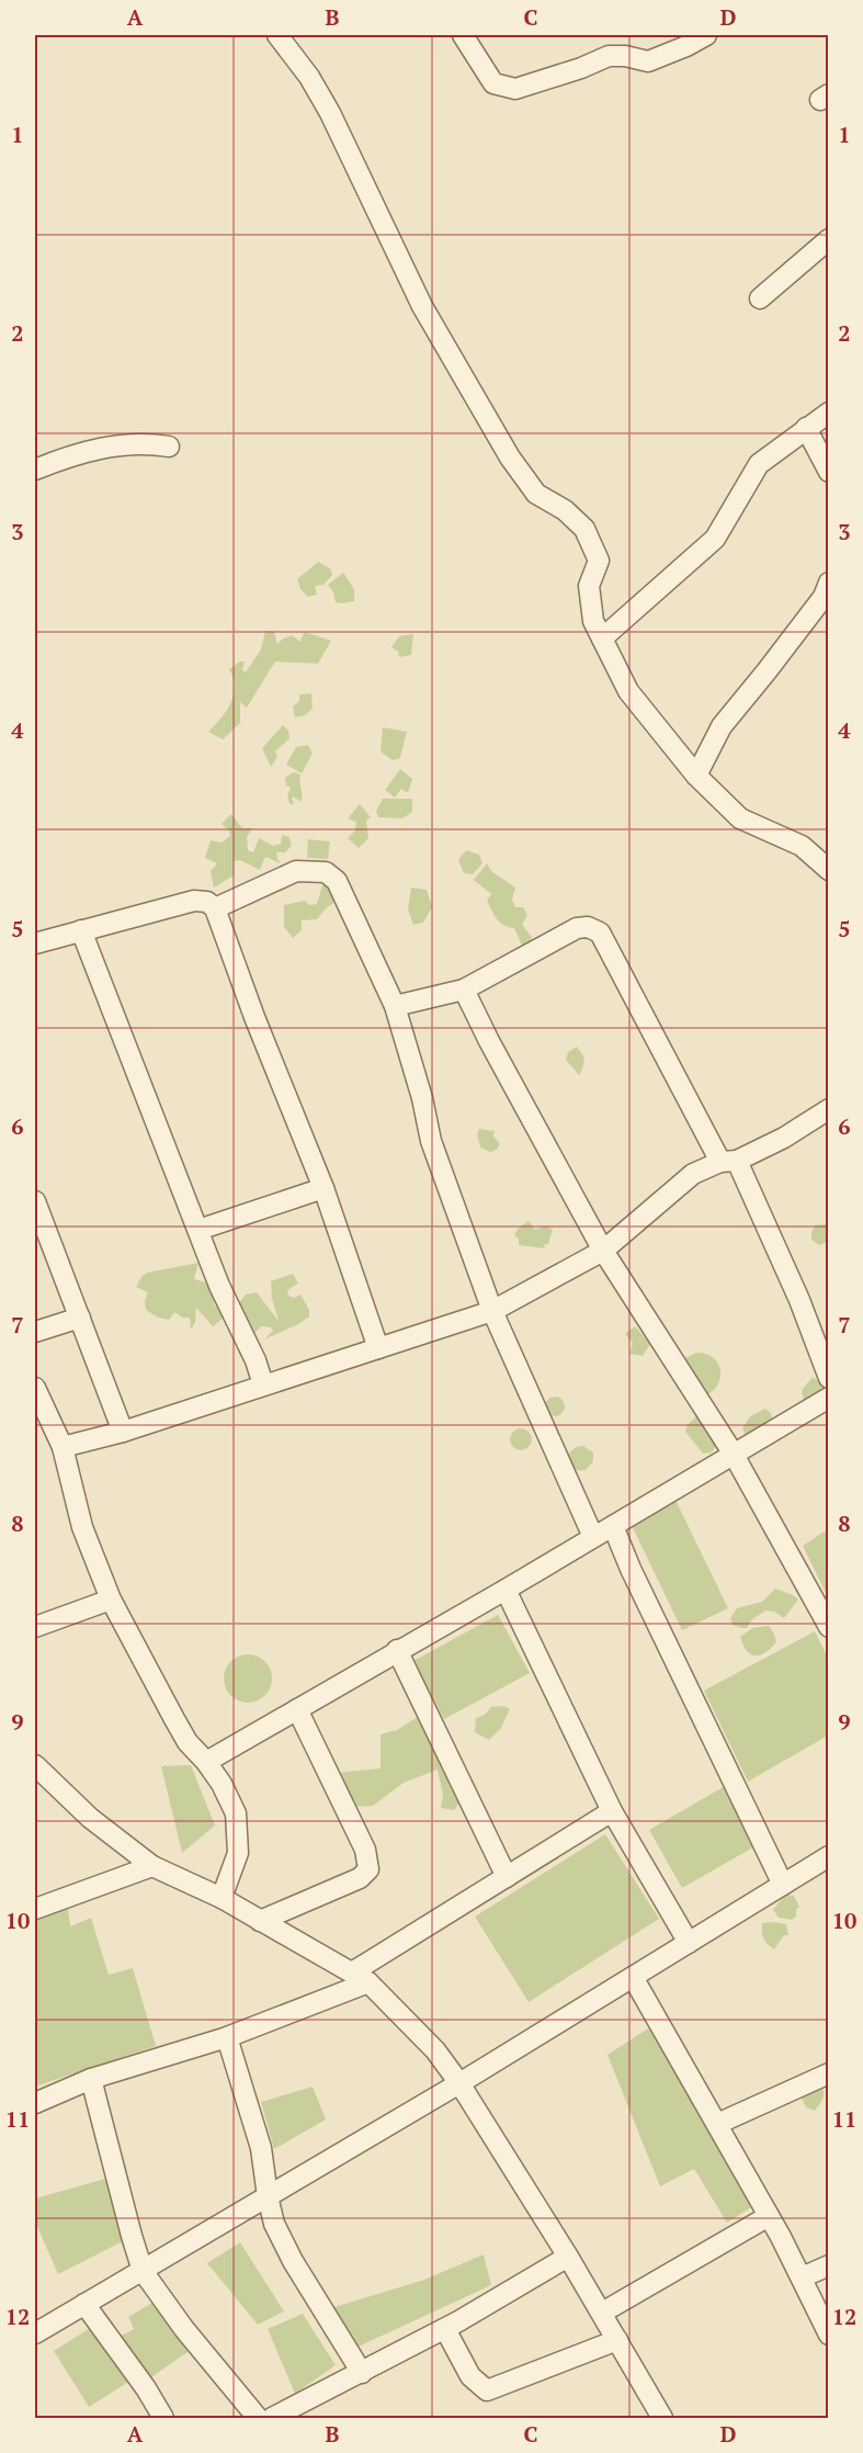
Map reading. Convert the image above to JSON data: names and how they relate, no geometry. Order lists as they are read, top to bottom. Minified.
{"grid":{"columns":["A","B","C","D"],"rows":["1","2","3","4","5","6","7","8","9","10","11","12"]}}
